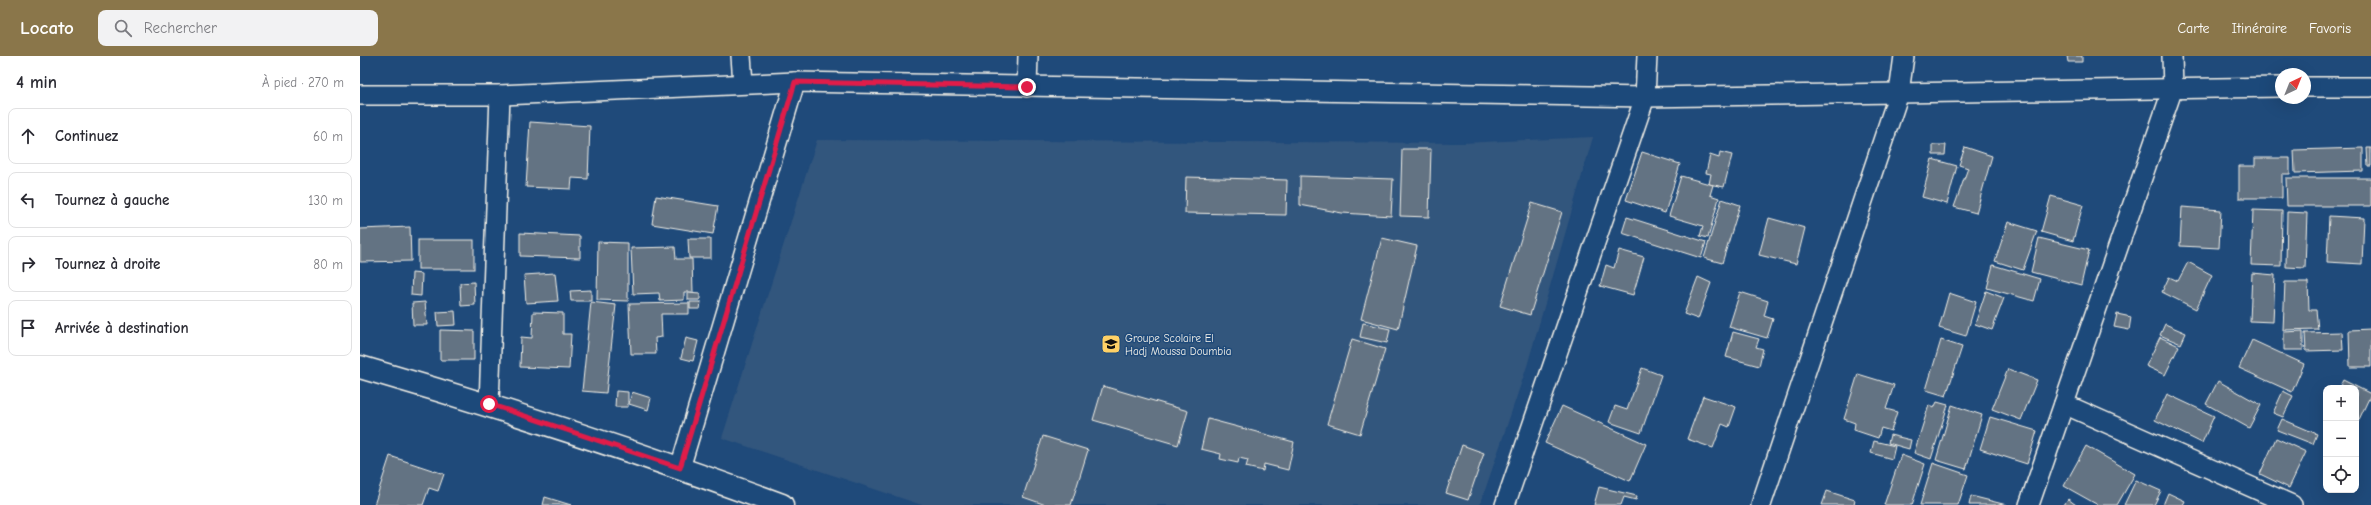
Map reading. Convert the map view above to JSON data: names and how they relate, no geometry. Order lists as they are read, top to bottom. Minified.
{"places":{"school or university":["Groupe Scolaire El Hadj Moussa Doumbia"]},"north":"top right","page":{"header":"Locato","search":"Rechercher","nav":["Carte","Itinéraire","Favoris"],"heading":["4 min","À pied · 270 m"],"list":[["Continuez","60 m"],["Tournez à gauche","130 m"],["Tournez à droite","80 m"],"Arrivée à destination"],"map_buttons":["+","−"]}}
